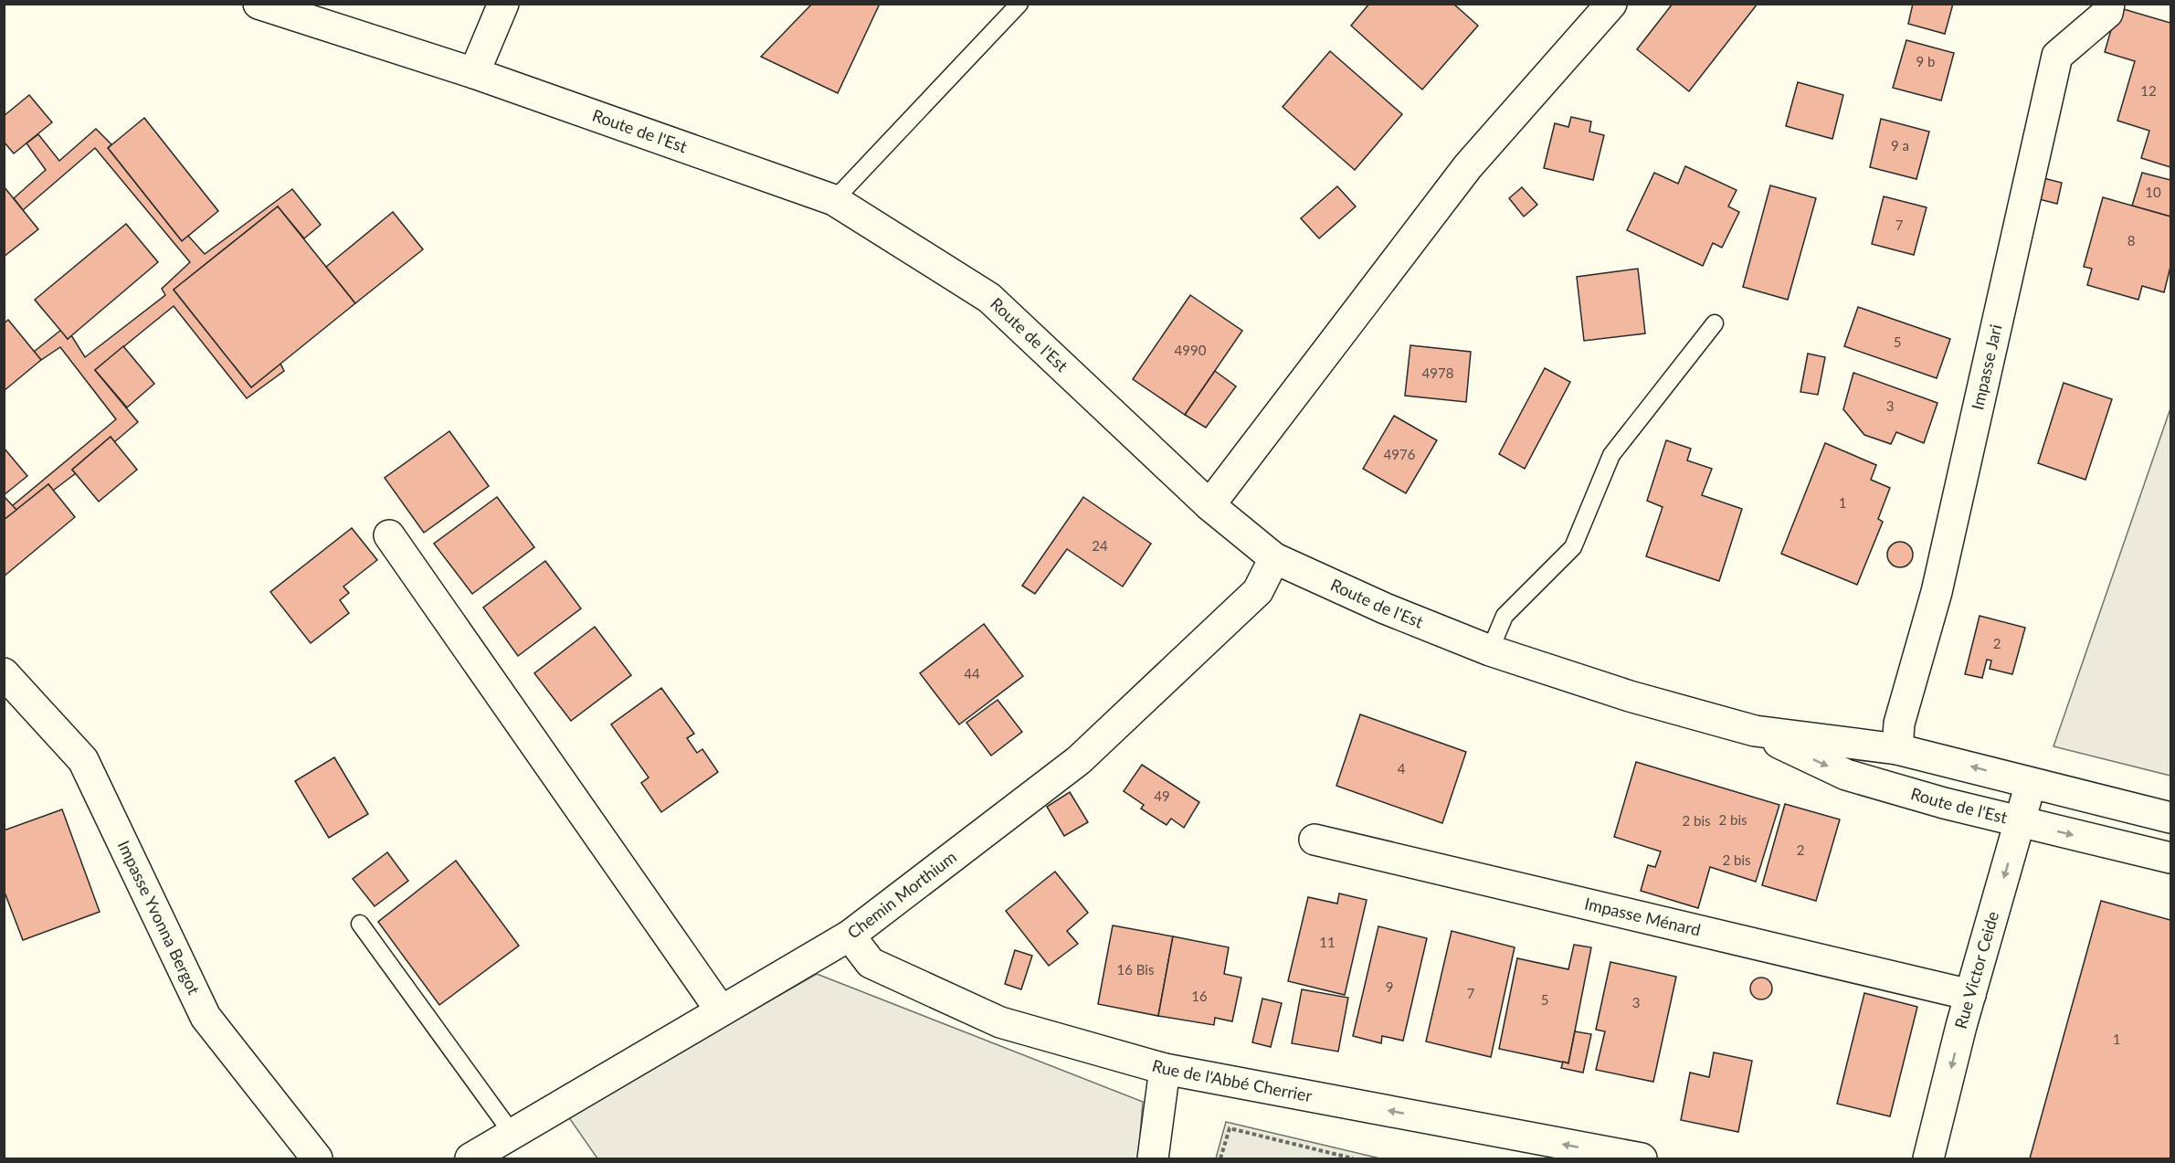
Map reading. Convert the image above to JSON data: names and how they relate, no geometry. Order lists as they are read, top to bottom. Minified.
{"streets":{"street":["Route de l'Est","Impasse Jari","Chemin Morthium","Impasse Yvonna Bergot","Impasse Ménard","Rue Victor Ceide","Rue de l'Abbé Cherrier"]},"crossings":[["Route de l'Est","Impasse Jari"],["Route de l'Est","Chemin Morthium"],["Route de l'Est","Rue Victor Ceide"],["Chemin Morthium","Rue de l'Abbé Cherrier"],["Impasse Ménard","Rue Victor Ceide"]],"one_way":["Rue Victor Ceide","Rue de l'Abbé Cherrier"],"house_numbers":["9 b","12","9 a","10","7","8","5","4990","4978","3","4976","1","24","2","44","4","49","2 bis","2 bis","2","2 bis","11","16 Bis","9","7","16","5","3","1"]}
